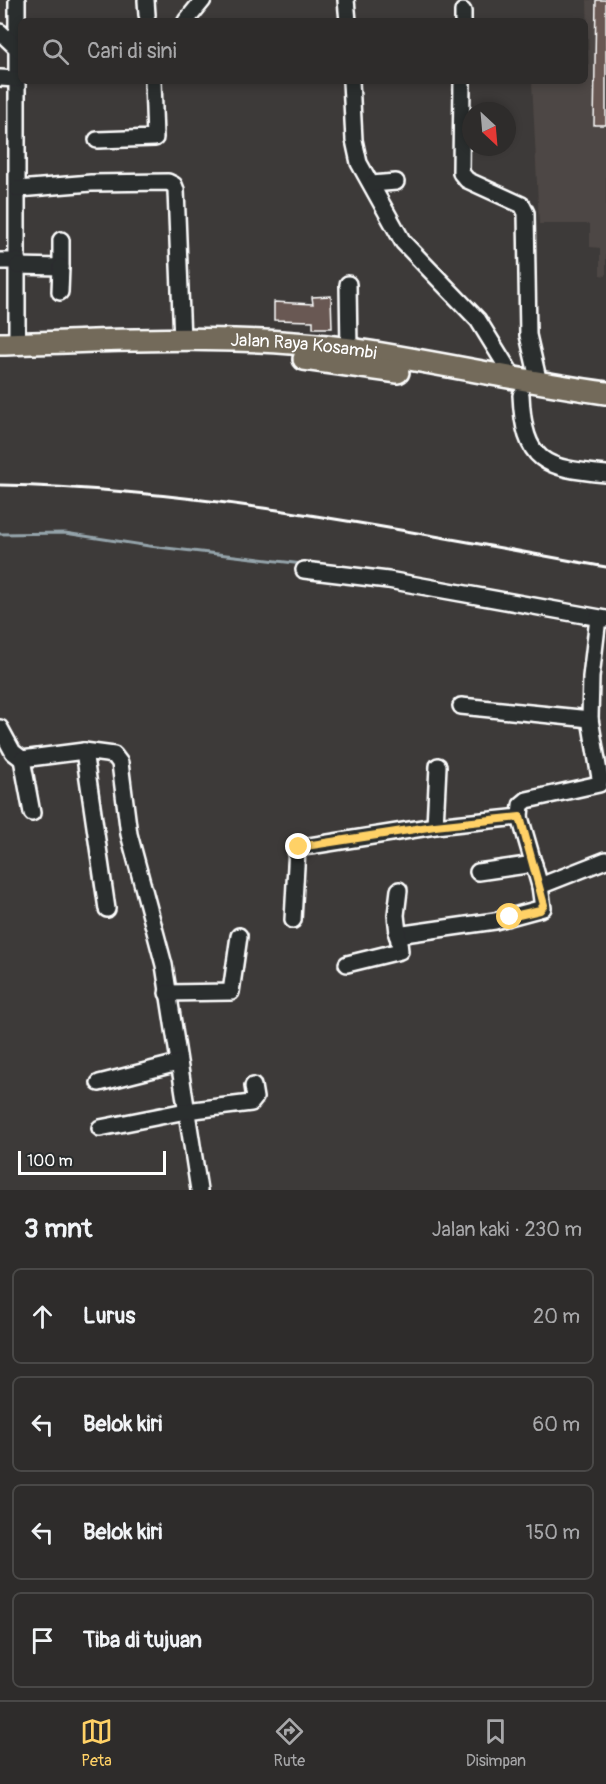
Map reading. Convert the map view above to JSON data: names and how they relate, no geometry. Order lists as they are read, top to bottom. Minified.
{"streets":{"highway":["Jalan Raya Kosambi"]},"scale_bar":"100 m","north":"bottom right","page":{"search":"Cari di sini","scale":"100 m","heading":["3 mnt","Jalan kaki · 230 m"],"list":[["Lurus","20 m"],["Belok kiri","60 m"],["Belok kiri","150 m"],"Tiba di tujuan"],"nav":["Peta","Rute","Disimpan"]}}
